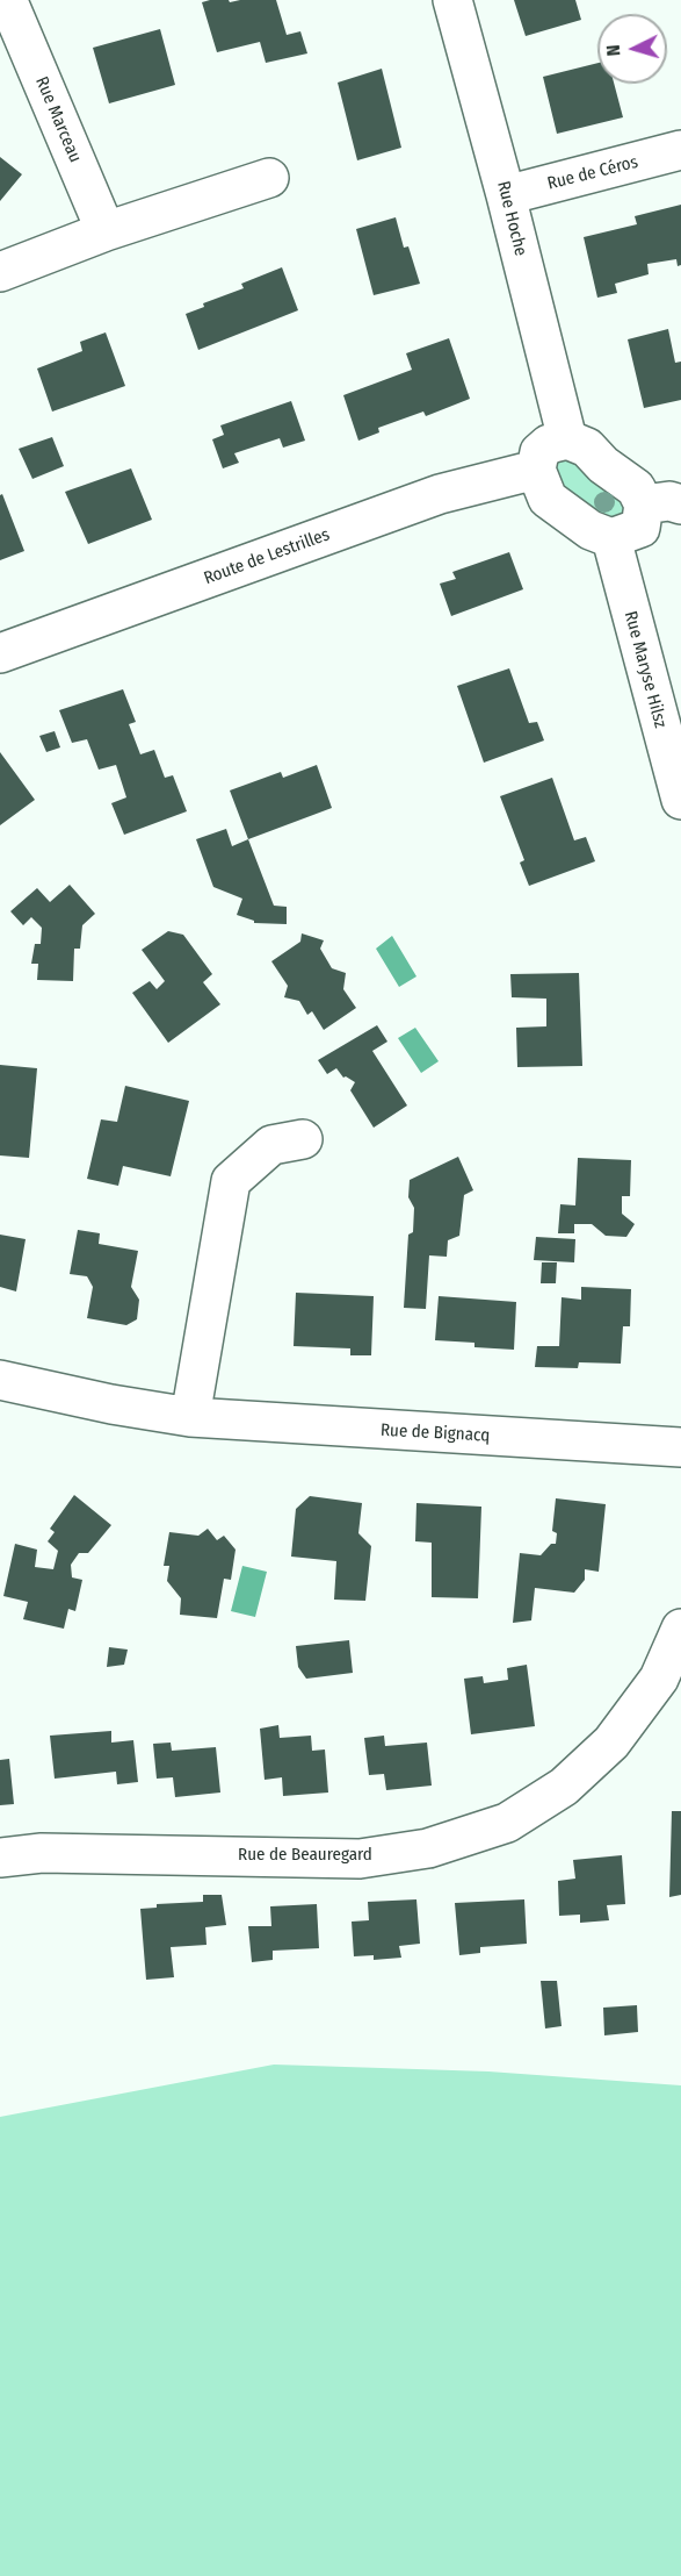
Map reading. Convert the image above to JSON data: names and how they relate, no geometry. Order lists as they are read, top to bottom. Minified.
{"streets":{"street":["Rue Marceau","Rue de Céros","Rue Hoche","Route de Lestrilles","Rue Maryse Hilsz","Rue de Bignacq","Rue de Beauregard"]},"crossings":[["Rue de Céros","Rue Hoche"]],"north":"left"}
